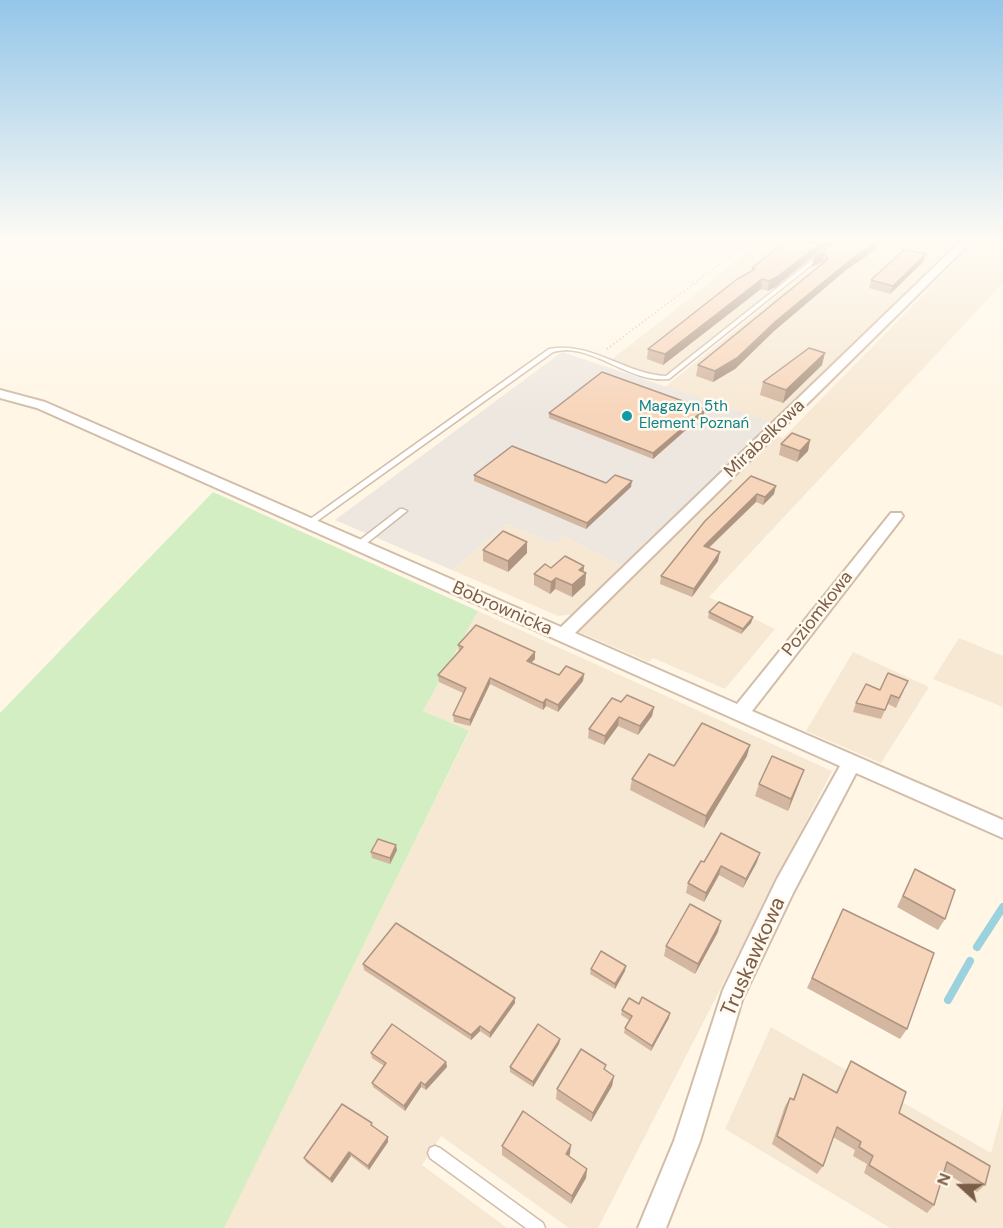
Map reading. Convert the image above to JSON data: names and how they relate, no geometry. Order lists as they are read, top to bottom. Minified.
{"streets":{"street":["Mirabelkowa","Bobrownicka","Poziomkowa","Truskawkowa"]},"crossings":[["Mirabelkowa","Bobrownicka"],["Bobrownicka","Poziomkowa"],["Bobrownicka","Truskawkowa"]],"places":["Magazyn 5th Element Poznań"],"north":"left"}
